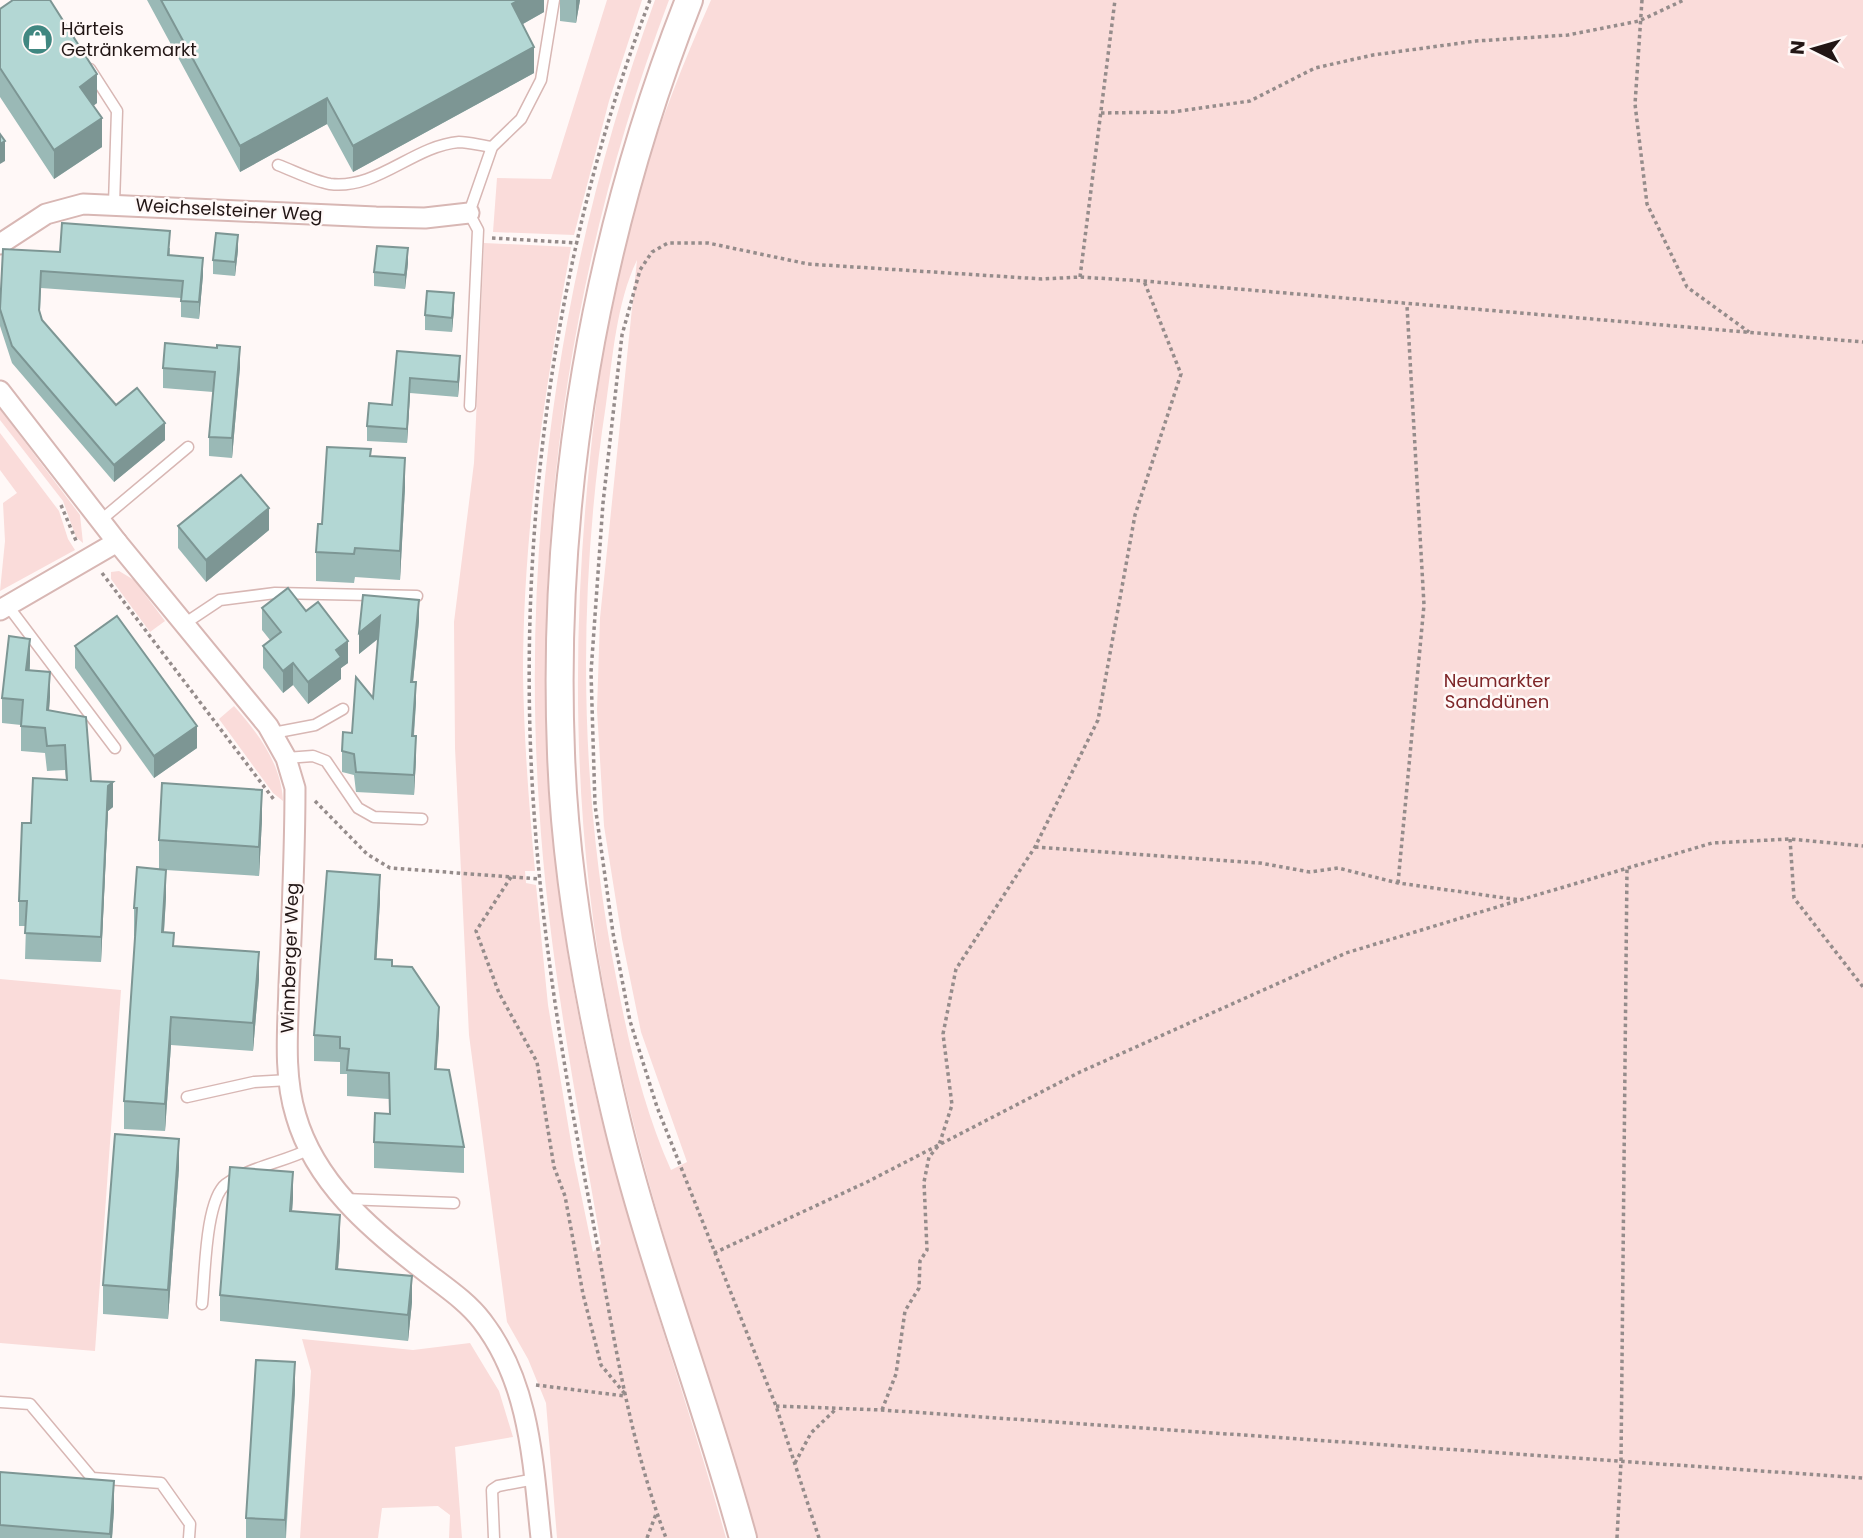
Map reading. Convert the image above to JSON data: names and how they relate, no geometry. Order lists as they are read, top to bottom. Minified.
{"streets":{"street":["Weichselsteiner Weg","Winnberger Weg"]},"parks":["Neumarkter Sanddünen"],"places":{"shop":["Härteis Getränkemarkt"]},"north":"left"}
